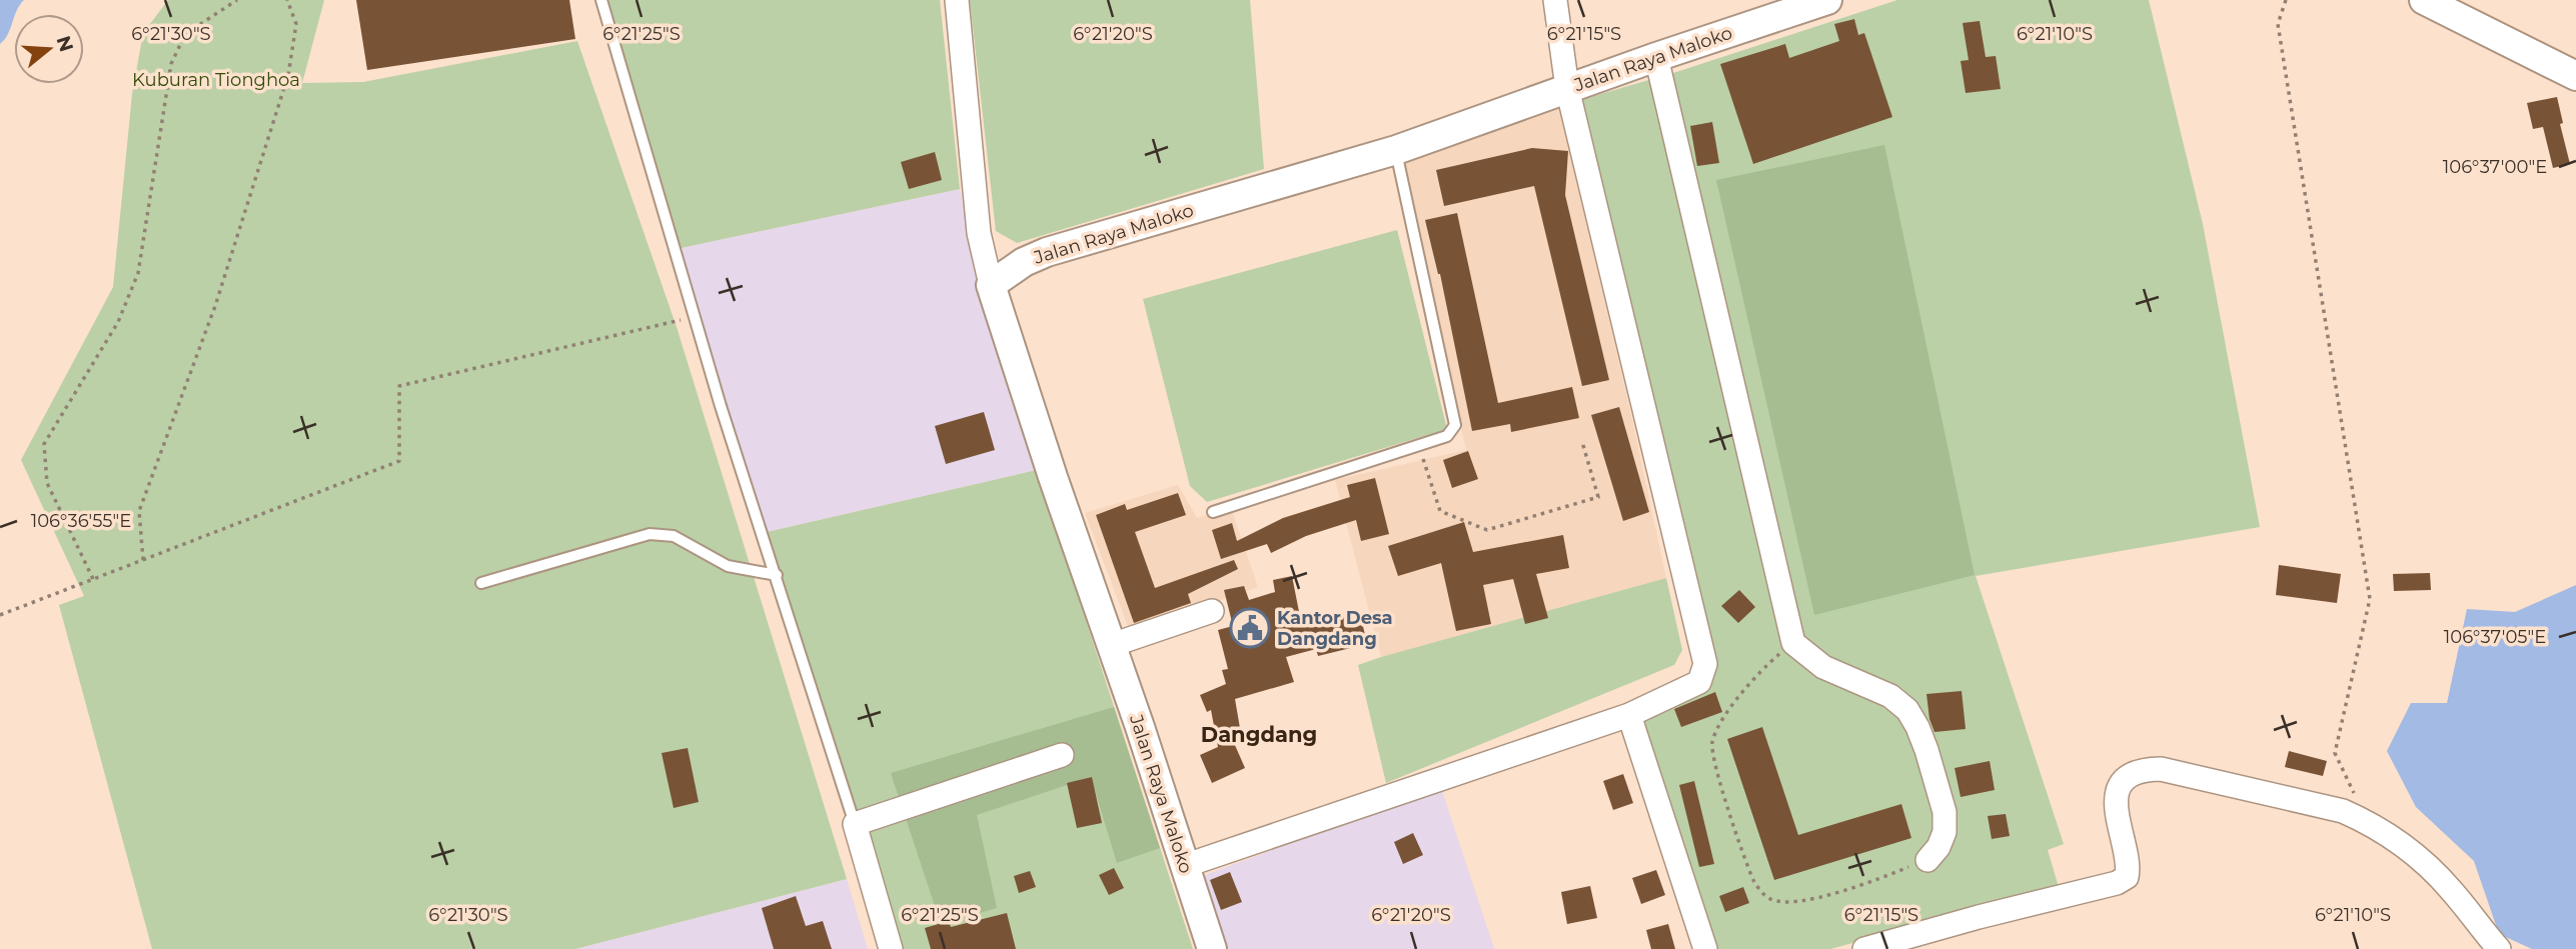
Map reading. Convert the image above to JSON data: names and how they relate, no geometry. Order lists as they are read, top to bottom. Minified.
{"streets":{"street":["Jalan Raya Maloko"]},"districts":["Dangdang"],"parks":["Kuburan Tionghoa"],"places":{"public building":["Kantor Desa Dangdang"]},"north":"right","coordinates":["6°21'30\"S","6°21'25\"S","6°21'20\"S","6°21'15\"S","6°21'10\"S","106°37'00\"E","106°36'55\"E","106°37'05\"E"]}
